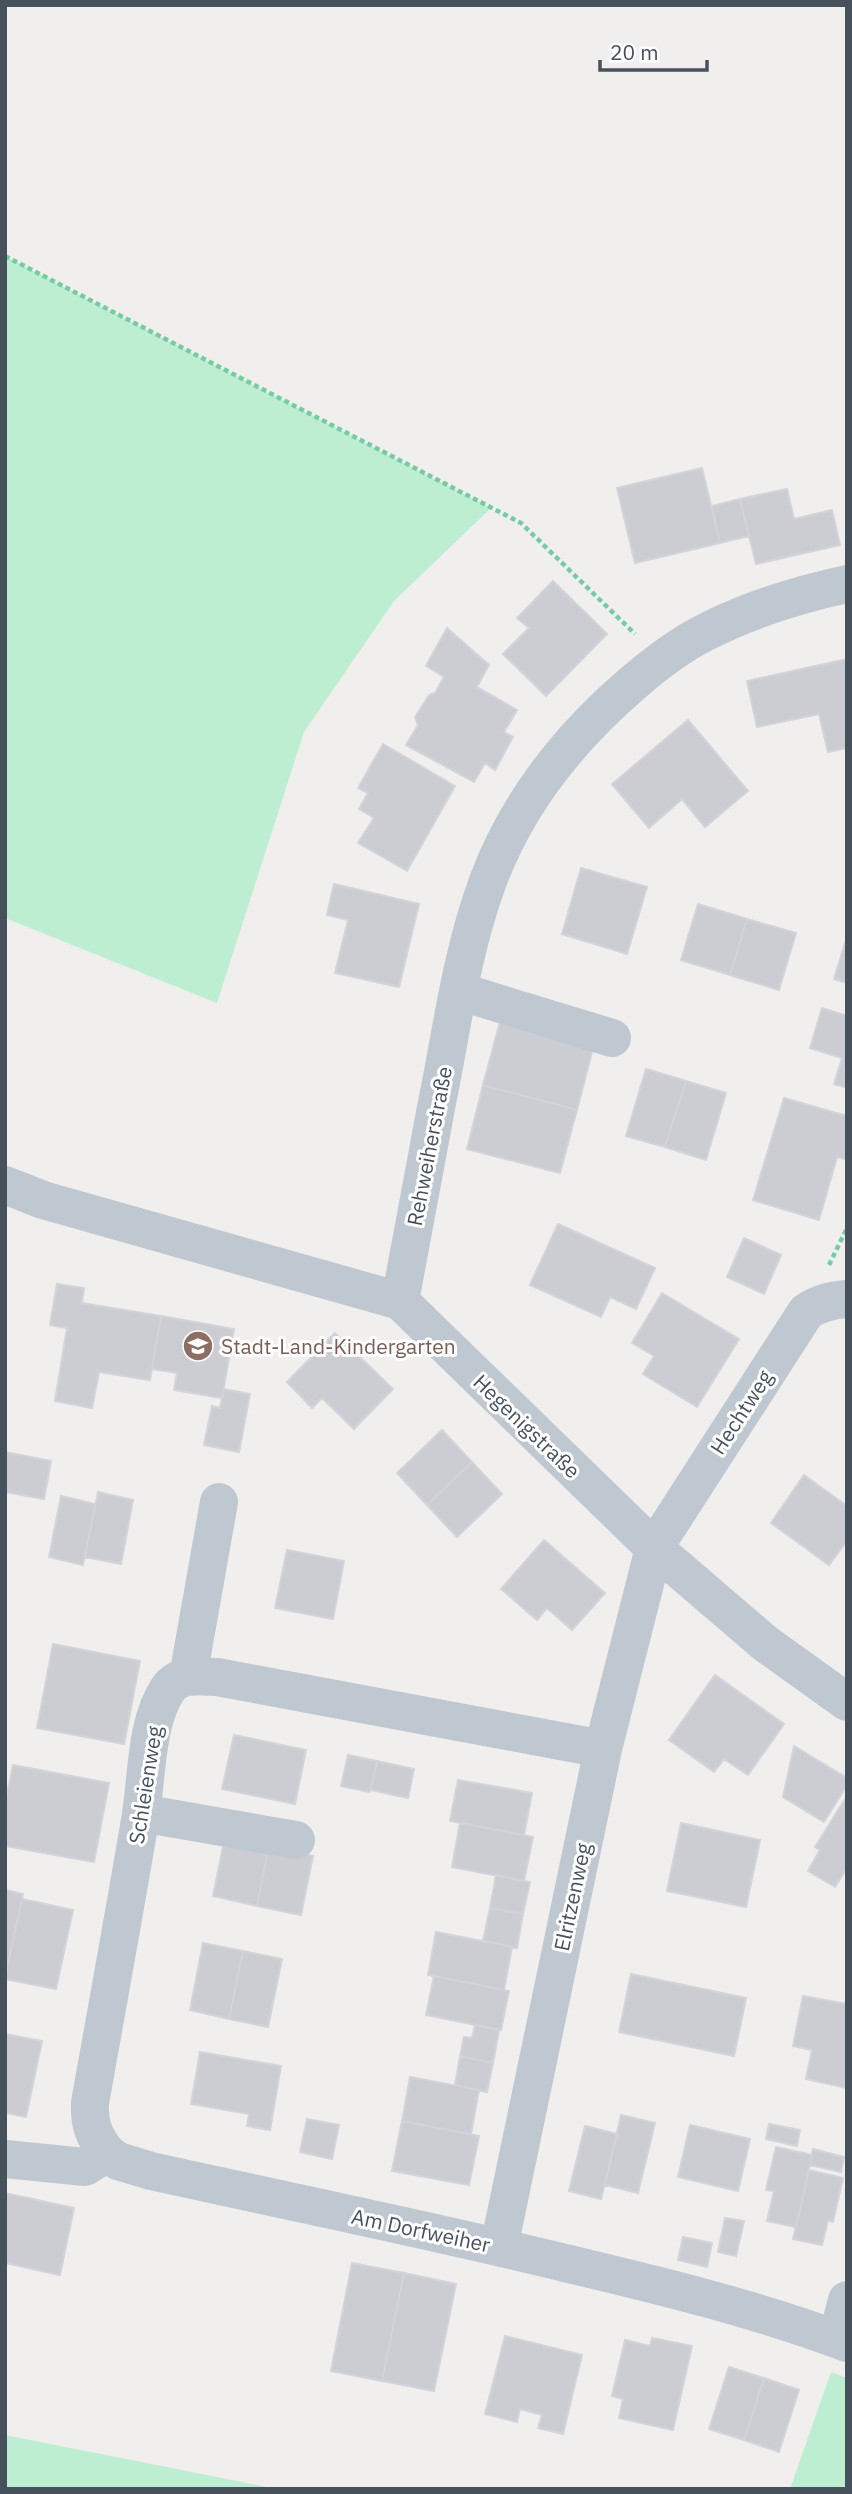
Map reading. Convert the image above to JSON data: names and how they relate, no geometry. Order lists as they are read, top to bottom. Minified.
{"streets":{"street":["Rehweiherstraße","Hechtweg","Hegenigstraße","Schleienweg","Elritzenweg","Am Dorfweiher"]},"crossings":[["Rehweiherstraße","Hegenigstraße"],["Hechtweg","Hegenigstraße"],["Hechtweg","Elritzenweg"],["Hegenigstraße","Elritzenweg"],["Schleienweg","Am Dorfweiher"],["Elritzenweg","Am Dorfweiher"]],"places":{"school or university":["Stadt-Land-Kindergarten"]},"scale_bar":"20 m"}
